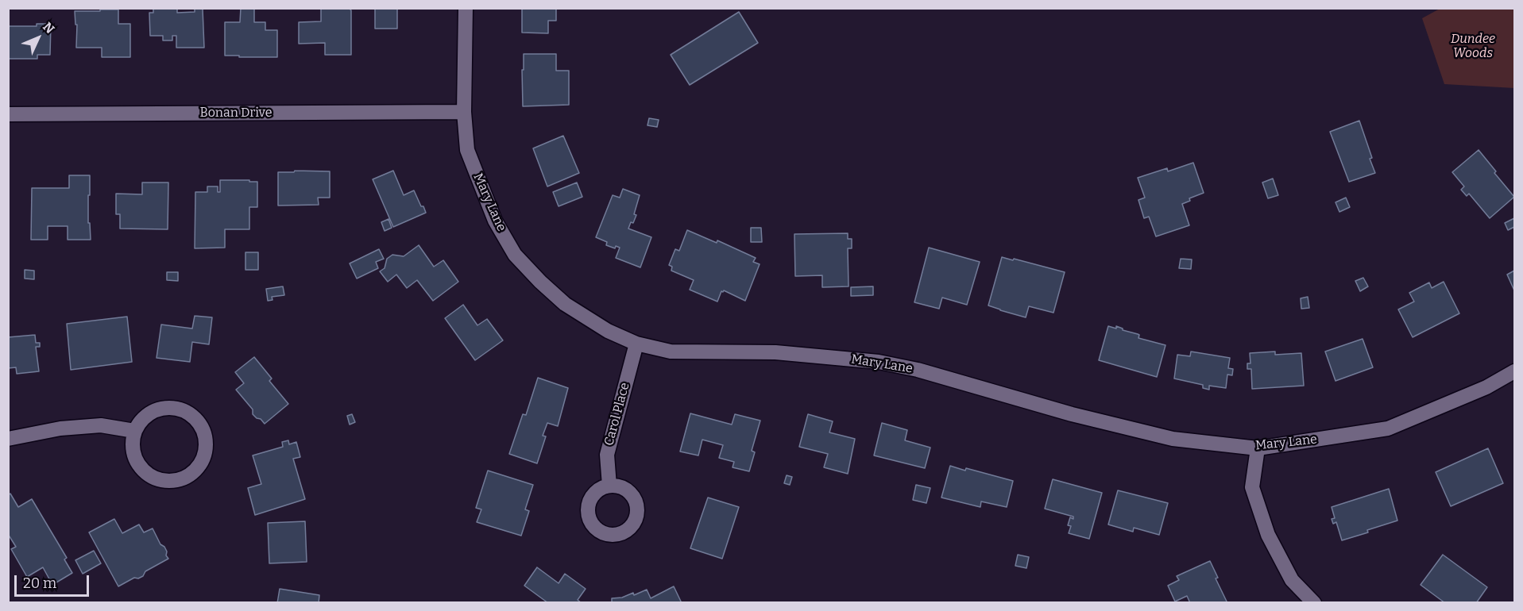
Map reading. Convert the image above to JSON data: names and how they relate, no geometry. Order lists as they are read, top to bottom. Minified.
{"streets":{"street":["Bonan Drive","Mary Lane","Carol Place"]},"crossings":[["Bonan Drive","Mary Lane"],["Mary Lane","Carol Place"]],"parks":["Dundee Woods"],"scale_bar":"20 m","north":"top right"}
